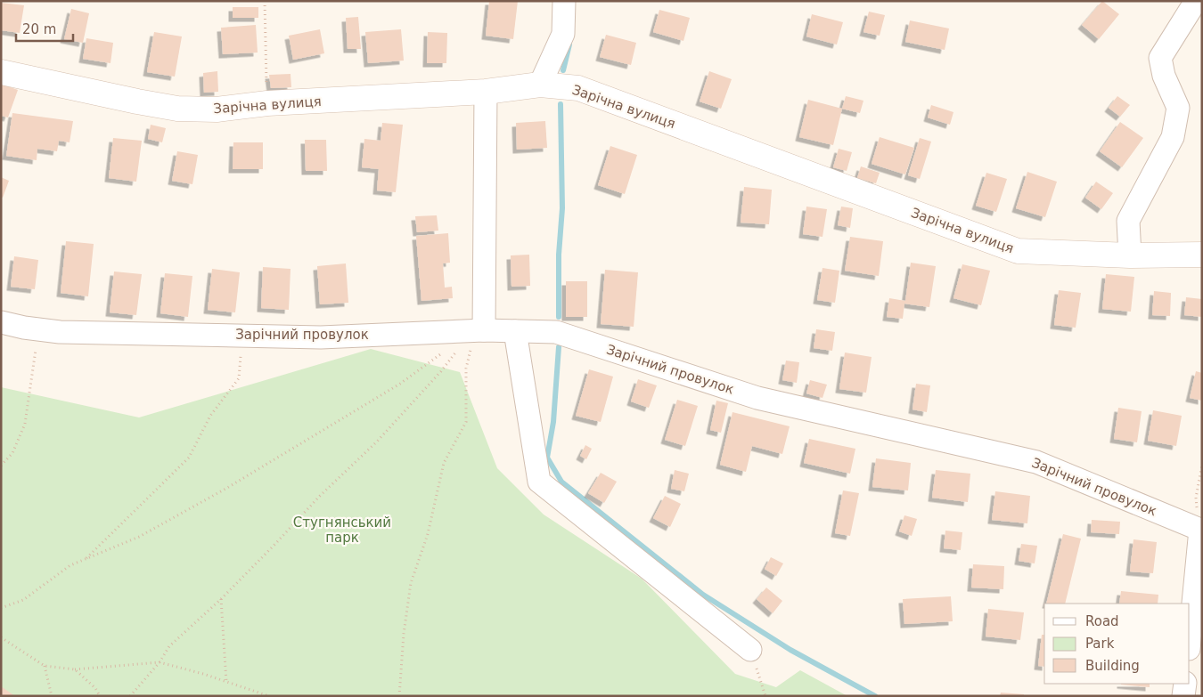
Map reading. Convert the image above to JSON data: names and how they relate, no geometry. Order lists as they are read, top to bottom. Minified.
{"streets":{"street":["Зарічна вулиця","Зарічний провулок"]},"parks":["Стугнянський парк"],"legend":["Road","Park","Building"],"scale_bar":"20 m"}
